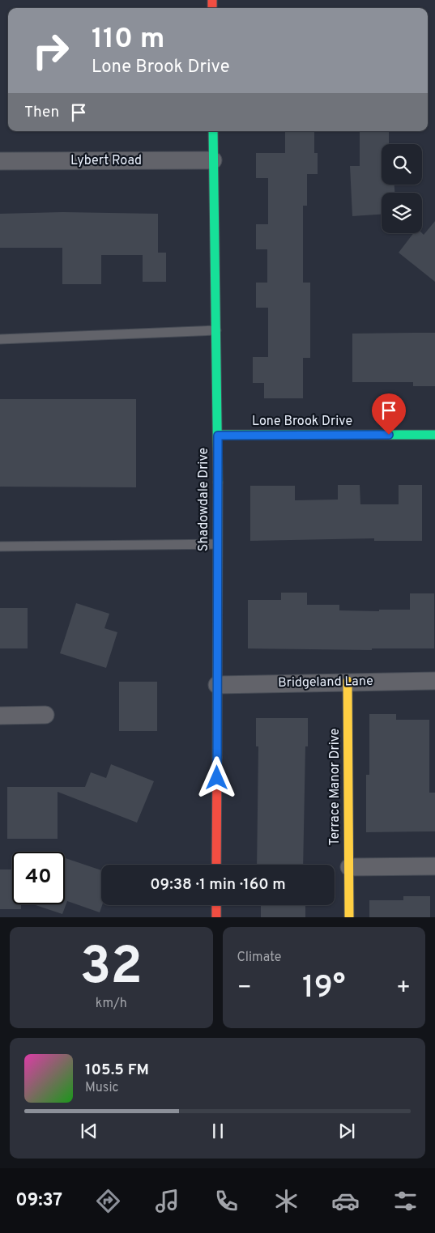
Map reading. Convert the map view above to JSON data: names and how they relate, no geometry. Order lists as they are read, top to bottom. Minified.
{"streets":{"street":["Lybert Road","Lone Brook Drive","Shadowdale Drive","Bridgeland Lane","Terrace Manor Drive"]},"crossings":[["Lybert Road","Shadowdale Drive"],["Lone Brook Drive","Shadowdale Drive"],["Shadowdale Drive","Bridgeland Lane"],["Bridgeland Lane","Terrace Manor Drive"]],"page":{"turn":["110 m","Lone Brook Drive"],"then":"Then","limit":"40","trip":"09:38 · 1 min · 160 m","tile":[["32","km/h"],"Climate"],"heat":["−","19°","+"],"song":["105.5 FM","Music"],"tabs":"09:37"}}
